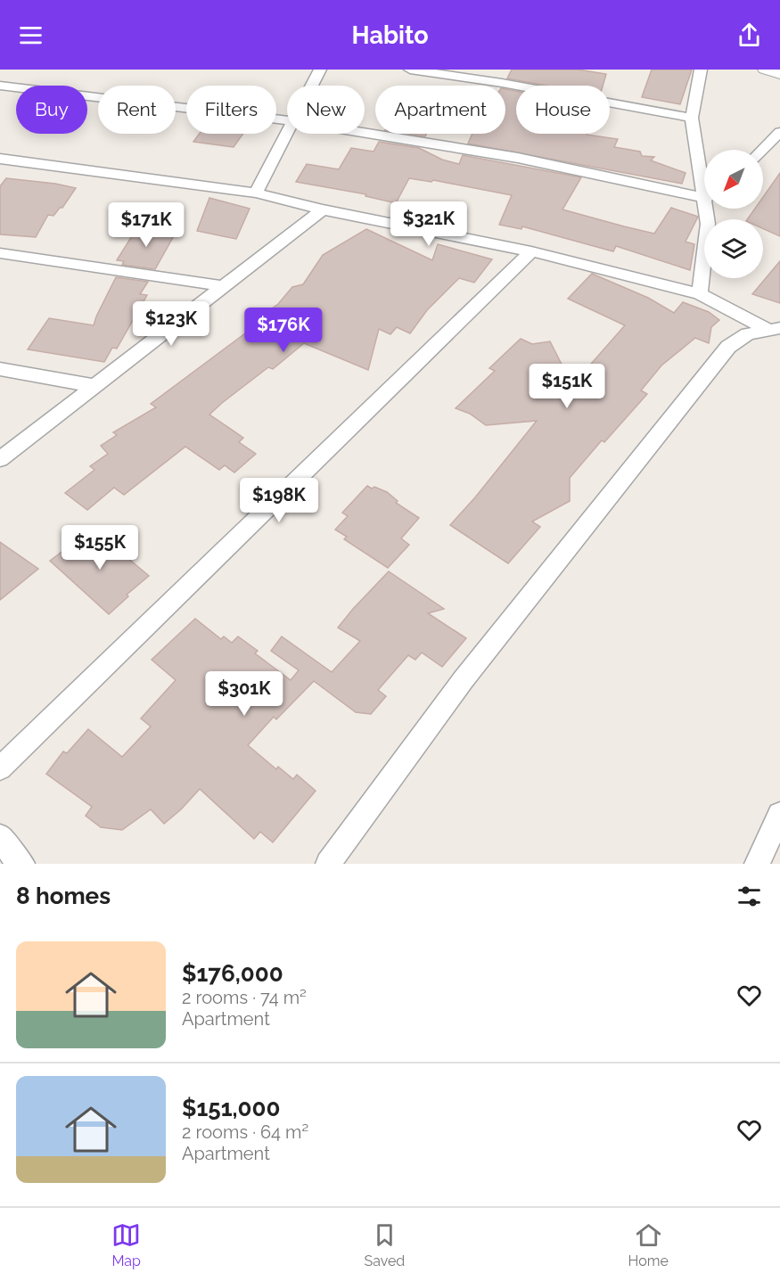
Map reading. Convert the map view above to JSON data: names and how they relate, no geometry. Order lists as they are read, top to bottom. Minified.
{"north":"bottom left","page":{"header":"Habito","chip":["Buy","Rent","Filters","New","Apartment","House"],"price":["$321K","$171K","$123K","$176K","$151K","$198K","$155K","$301K"],"heading":"8 homes","list":[{"name":"$176,000","note":"2 rooms · 74 m² · Apartment"},{"name":"$151,000","note":"2 rooms · 64 m² · Apartment"}],"tabs":["Map","Saved","Home"]}}
